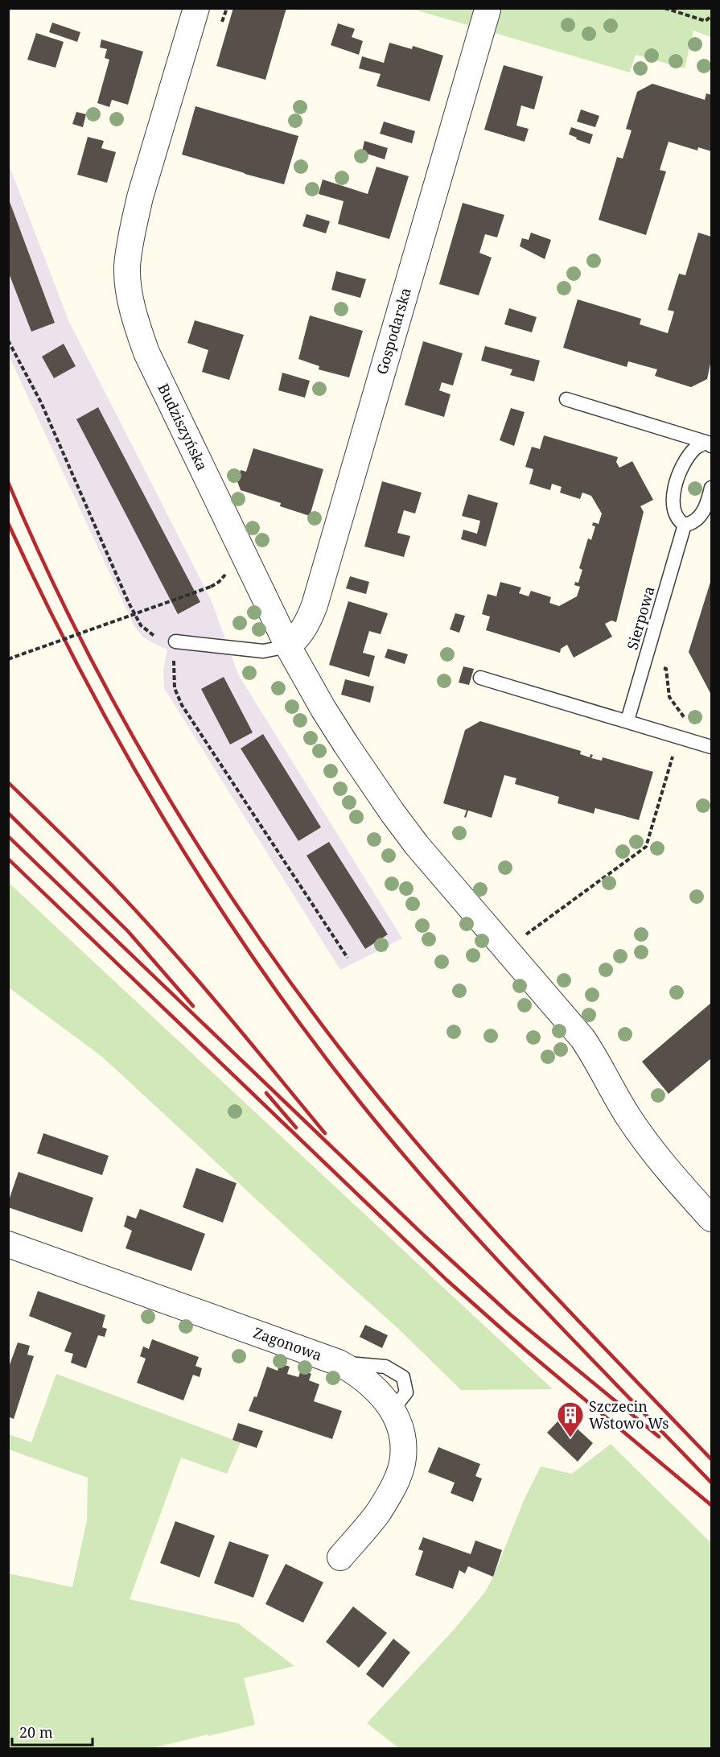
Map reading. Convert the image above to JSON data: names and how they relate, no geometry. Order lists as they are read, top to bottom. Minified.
{"streets":{"street":["Gospodarska","Budziszyńska","Zagonowa"],"lane":["Sierpowa"]},"crossings":[["Gospodarska","Budziszyńska"]],"places":{"building":["Szczecin Wstowo Ws"]},"scale_bar":"20 m"}
